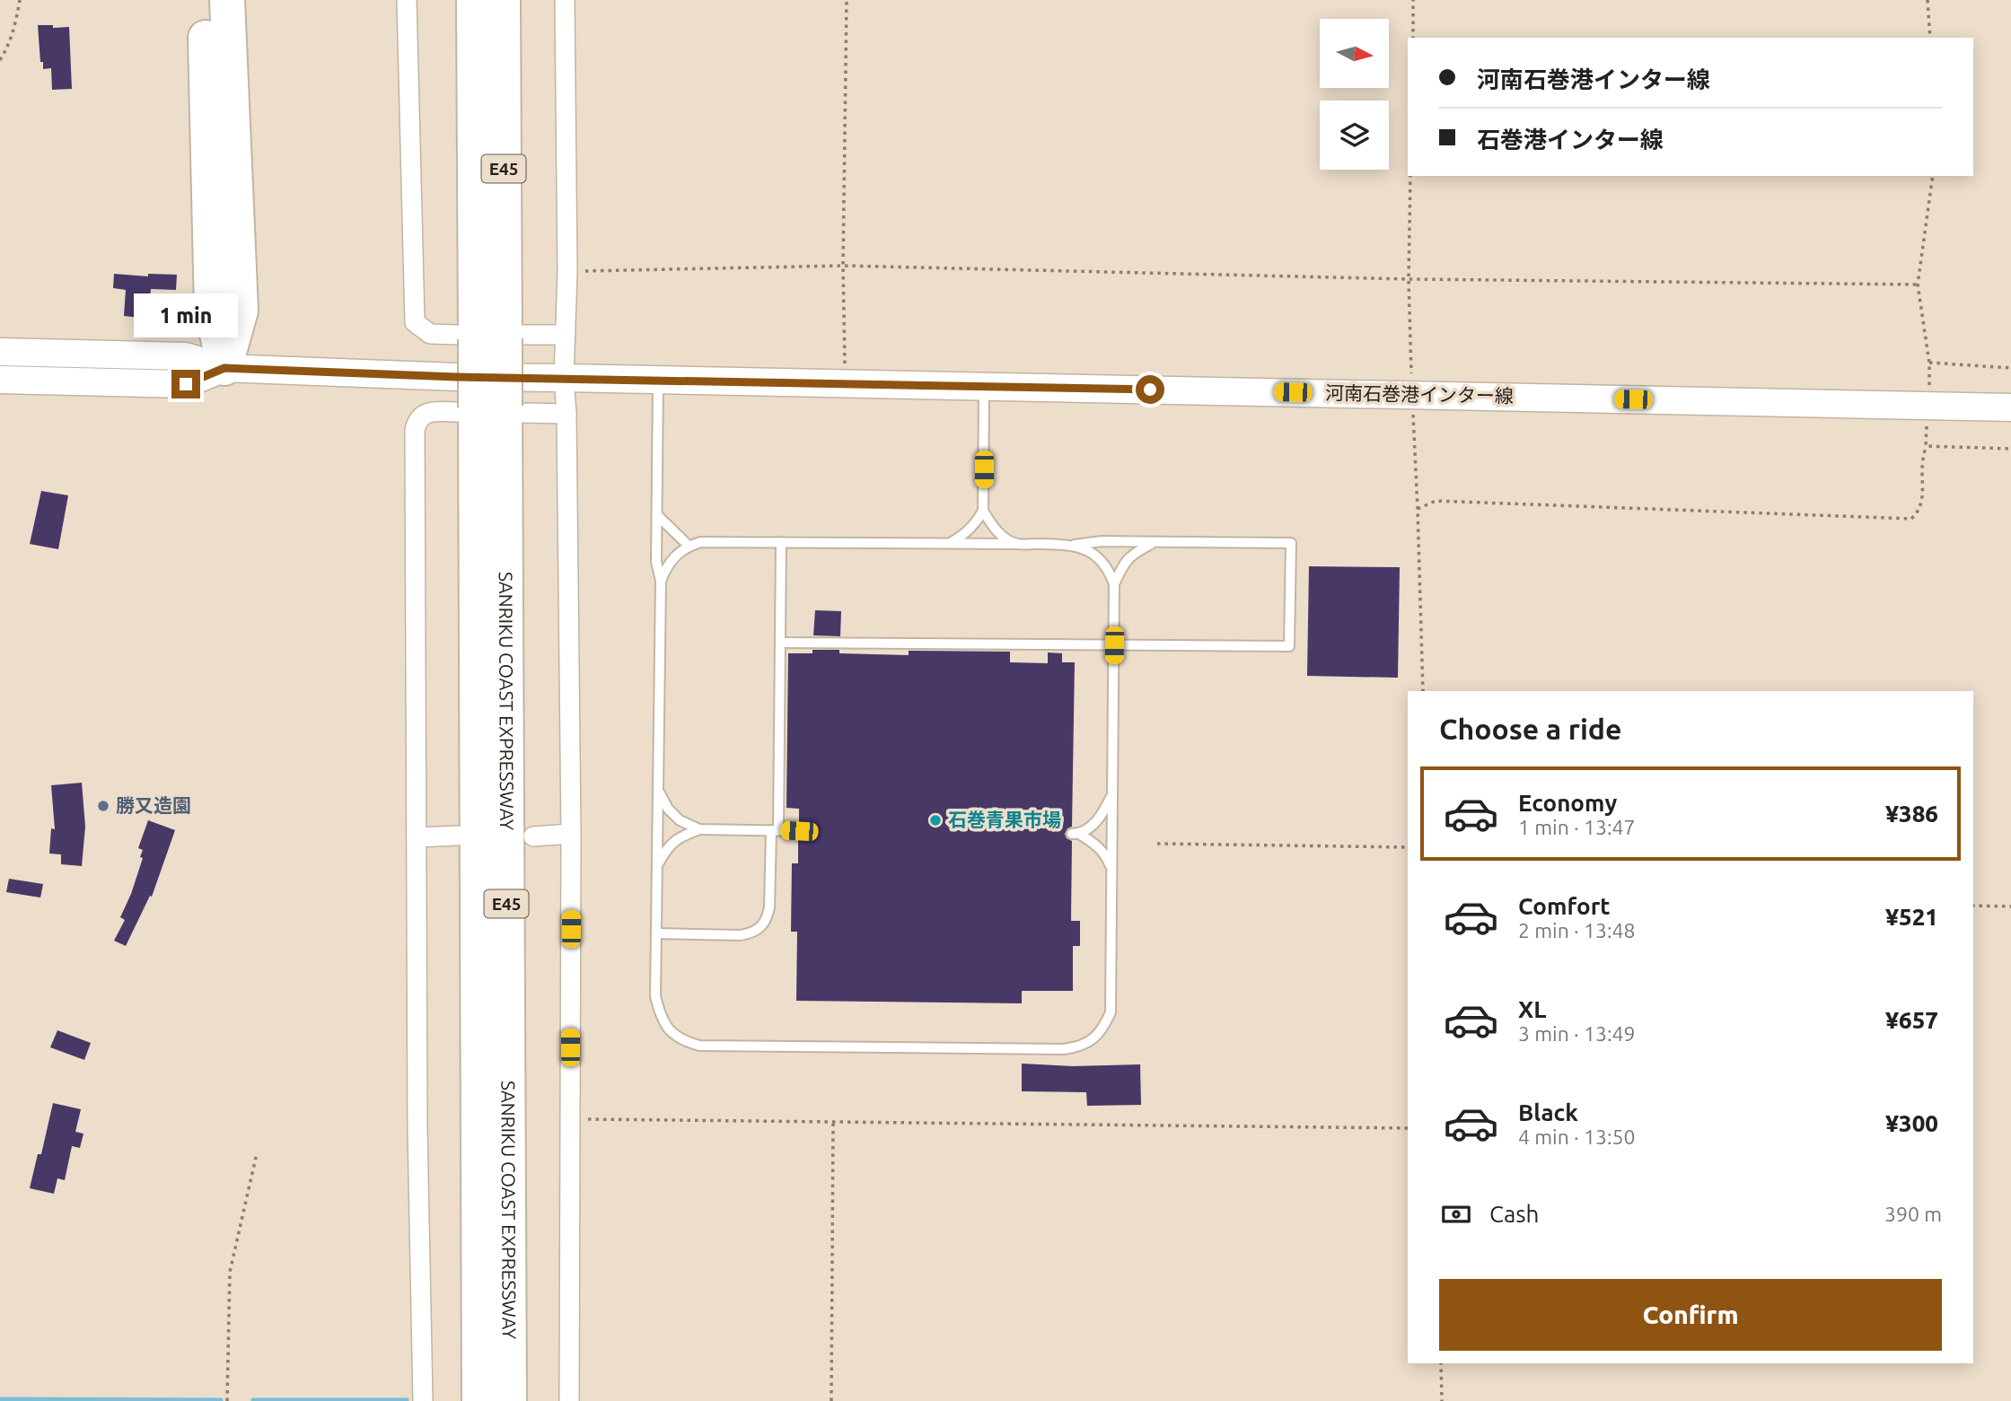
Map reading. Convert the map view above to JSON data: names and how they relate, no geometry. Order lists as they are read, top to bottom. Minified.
{"streets":{"highway":["E45","SANRIKU COAST EXPRESSWAY"],"main road":["河南石巻港インター線"]},"places":["勝又造園","石巻青果市場"],"north":"right","page":{"banner":["河南石巻港インター線","石巻港インター線"],"bubble":"1 min","heading":"Choose a ride","list":[{"name":"Economy","note":"1 min · 13:47","value":"¥386"},{"name":"Comfort","note":"2 min · 13:48","value":"¥521"},{"name":"XL","note":"3 min · 13:49","value":"¥657"},{"name":"Black","note":"4 min · 13:50","value":"¥300"}],"pay":["Cash","390 m"],"buttons":"Confirm"}}
